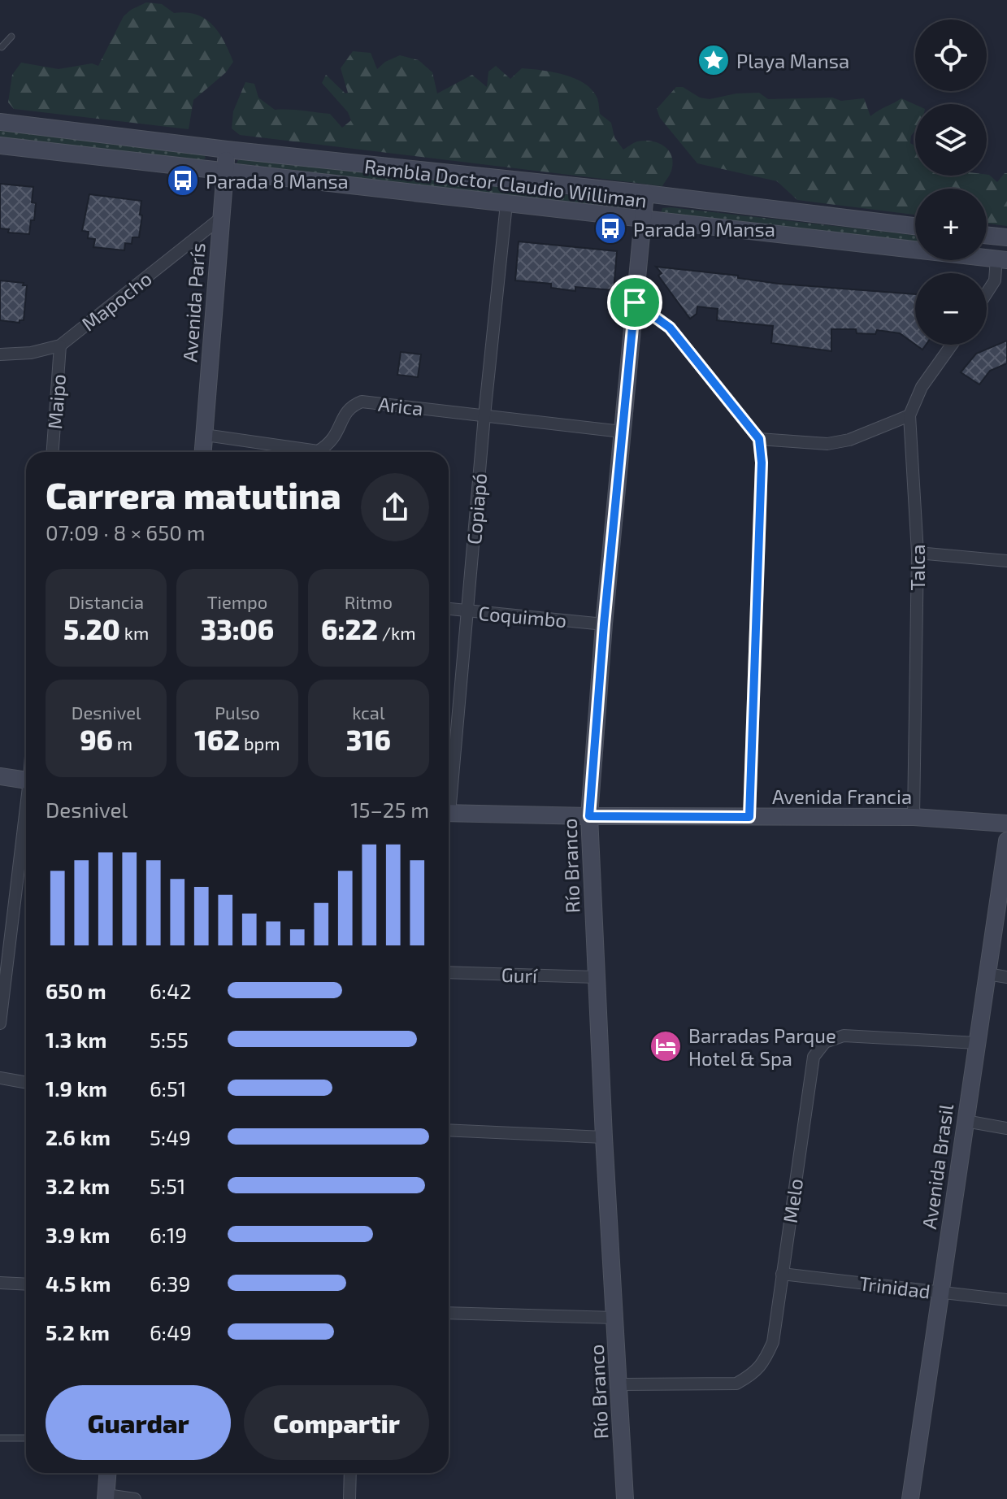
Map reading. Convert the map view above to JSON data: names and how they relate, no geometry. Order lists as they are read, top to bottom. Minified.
{"streets":{"street":["Rambla Doctor Claudio Williman","Mapocho","Avenida París","Maipo","Arica","Copiapó","Talca","Coquimbo","Avenida Francia","Río Branco","Gurí","Avenida Brasil","Melo","Trinidad"]},"crossings":[["Rambla Doctor Claudio Williman","Avenida París"],["Rambla Doctor Claudio Williman","Copiapó"],["Rambla Doctor Claudio Williman","Río Branco"],["Mapocho","Avenida París"],["Mapocho","Maipo"],["Avenida París","Arica"],["Arica","Copiapó"],["Arica","Río Branco"],["Copiapó","Coquimbo"],["Talca","Avenida Francia"],["Coquimbo","Río Branco"],["Avenida Francia","Río Branco"],["Río Branco","Gurí"],["Río Branco","Melo"],["Avenida Brasil","Melo"],["Avenida Brasil","Trinidad"],["Melo","Trinidad"]],"places":{"place":["Playa Mansa"],"bus stop":["Parada 8 Mansa","Parada 9 Mansa"],"hotel":["Barradas Parque Hotel & Spa"]},"page":{"map_buttons":["+","−"],"heading":["Carrera matutina","07:09 · 8 × 650 m"],"stats":[["Distancia","5.20 km"],["Tiempo","33:06"],["Ritmo","6:22 /km"],["Desnivel","96 m"],["Pulso","162 bpm"],["kcal","316"]],"chart":["Desnivel","15–25 m"],"list":[{"name":"650 m","note":"6:42"},{"name":"1.3 km","note":"5:55"},{"name":"1.9 km","note":"6:51"},{"name":"2.6 km","note":"5:49"},{"name":"3.2 km","note":"5:51"},{"name":"3.9 km","note":"6:19"},{"name":"4.5 km","note":"6:39"},{"name":"5.2 km","note":"6:49"}],"buttons":["Guardar","Compartir"]}}
